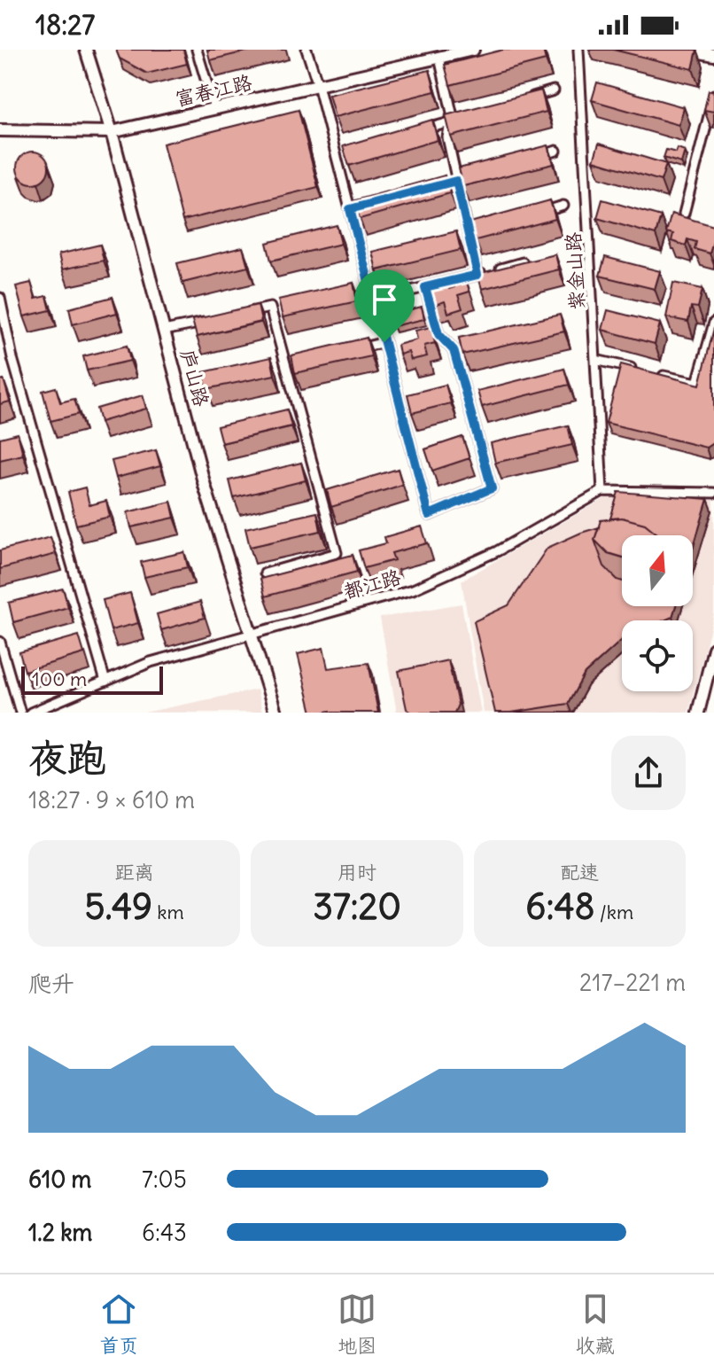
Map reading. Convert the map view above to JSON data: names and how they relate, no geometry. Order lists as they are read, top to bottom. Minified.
{"streets":{"street":["富春江路","紫金山路","庐山路","都江路"]},"crossings":[["富春江路","庐山路"],["紫金山路","都江路"],["庐山路","都江路"]],"scale_bar":"100 m","north":"top","page":{"status":"18:27","scale":"100 m","heading":["夜跑","18:27 · 9 × 610 m"],"stats":[["距离","5.49 km"],["用时","37:20"],["配速","6:48 /km"]],"chart":["爬升","217–221 m"],"list":[{"name":"610 m","note":"7:05"},{"name":"1.2 km","note":"6:43"}],"tabs":["首页","地图","收藏"]}}
